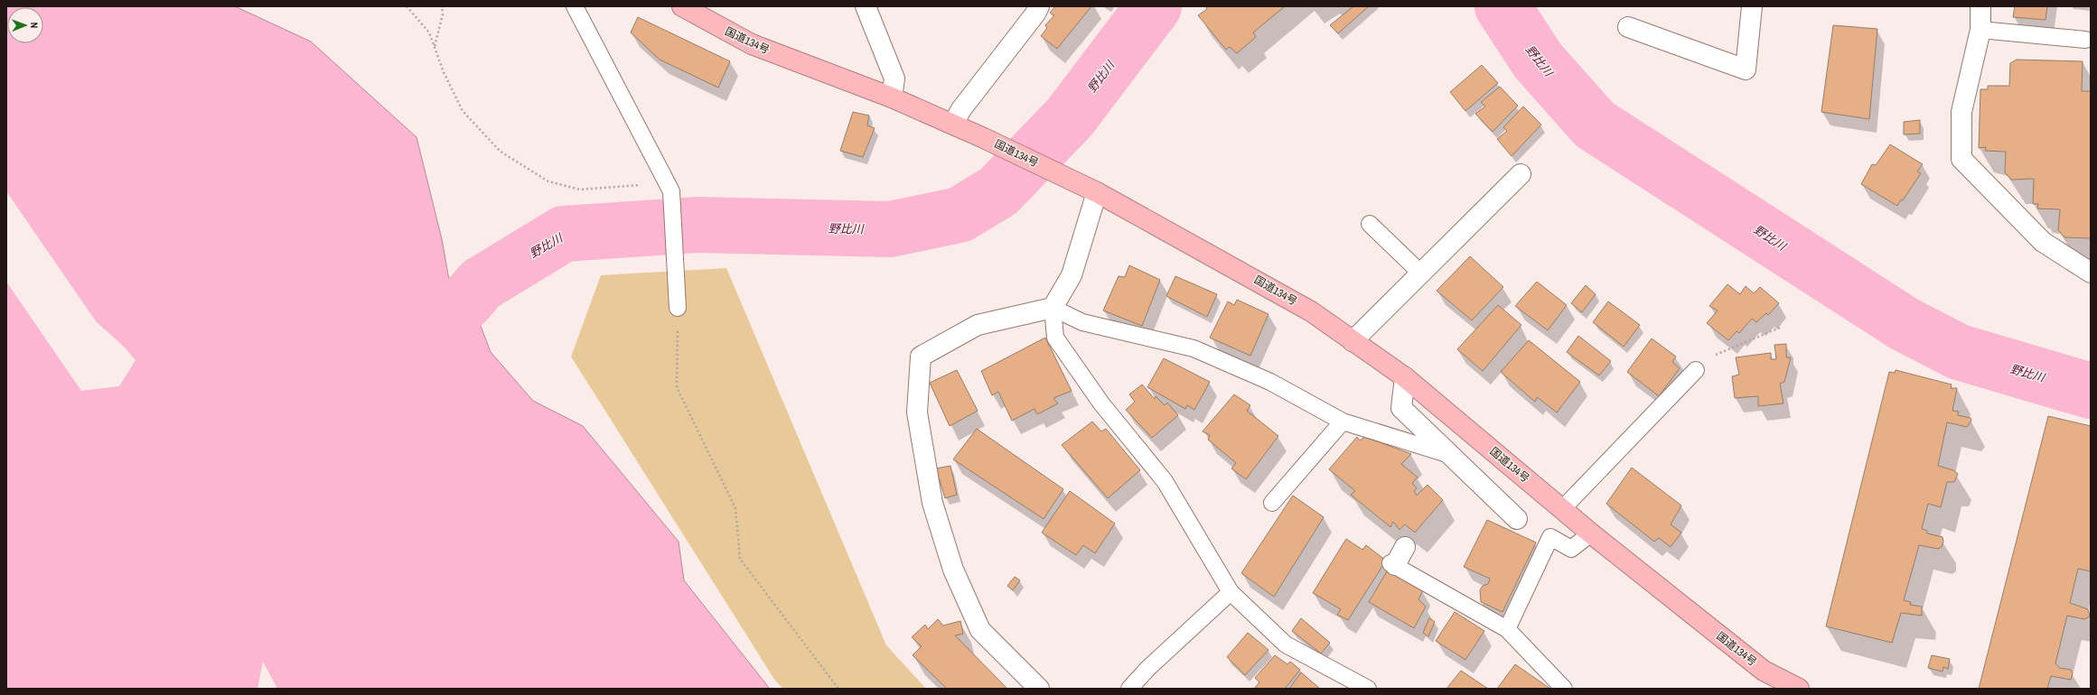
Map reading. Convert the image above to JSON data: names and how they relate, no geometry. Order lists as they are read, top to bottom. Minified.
{"streets":{"highway":["国道134号"]},"water":["野比川"],"north":"right"}
